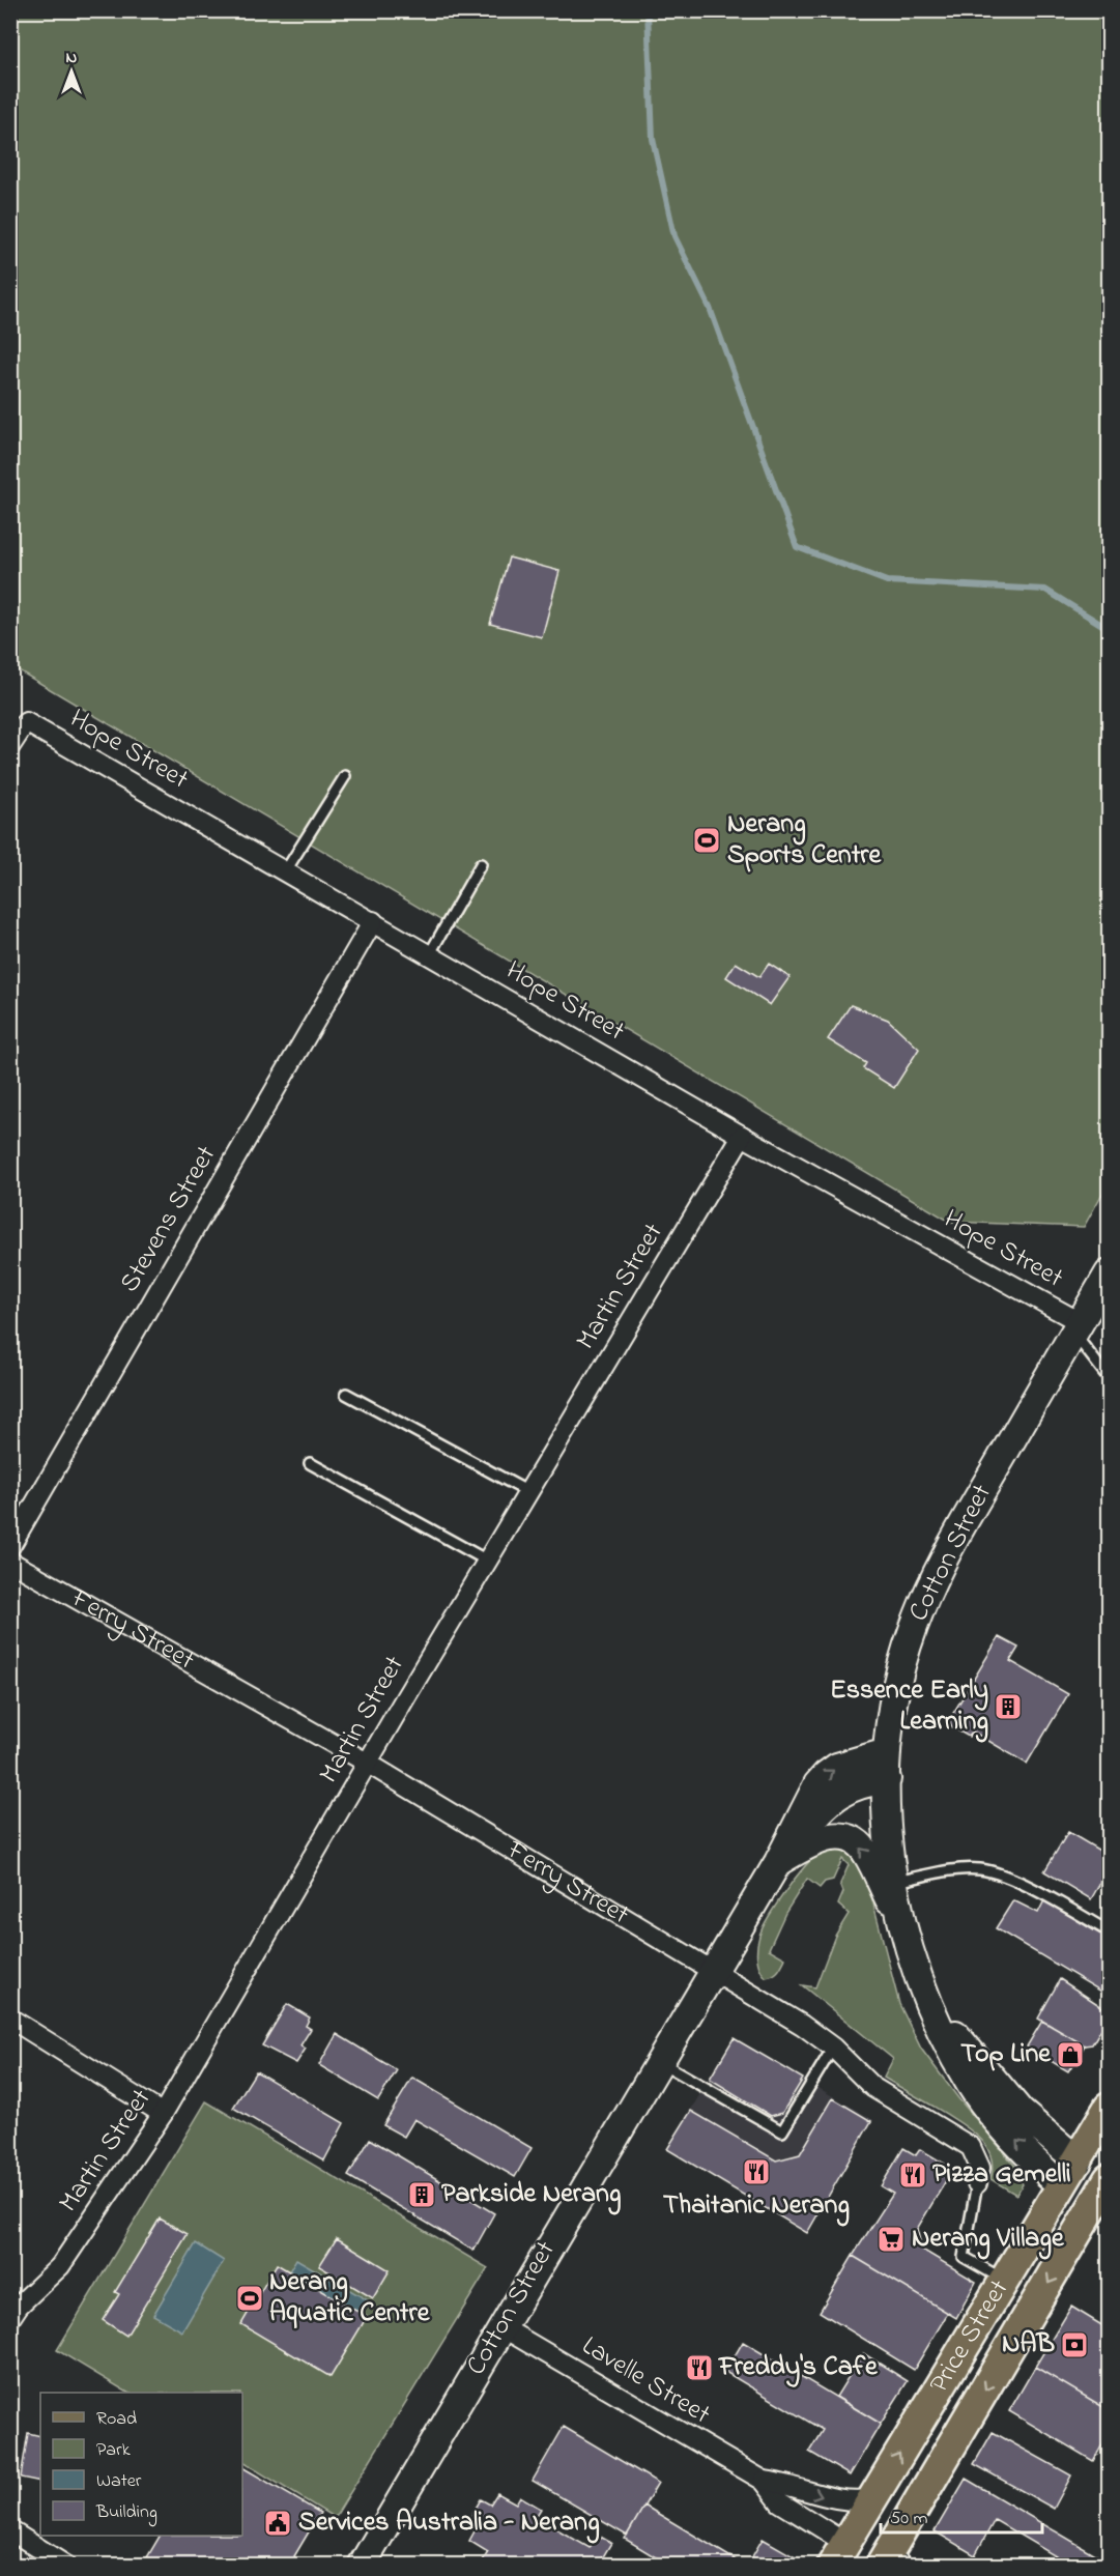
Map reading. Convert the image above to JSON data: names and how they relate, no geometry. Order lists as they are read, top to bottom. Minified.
{"streets":{"main road":["Price Street"],"street":["Hope Street","Stevens Street","Martin Street","Cotton Street","Ferry Street","Lavelle Street"]},"crossings":[["Hope Street","Stevens Street"],["Hope Street","Martin Street"],["Hope Street","Cotton Street"],["Martin Street","Ferry Street"],["Cotton Street","Ferry Street"],["Cotton Street","Lavelle Street"],["Ferry Street","Price Street"],["Price Street","Lavelle Street"]],"places":{"sports":["Nerang Sports Centre","Nerang Aquatic Centre"],"building":["Essence Early Learning","Parkside Nerang"],"shop":["Top Line"],"restaurant":["Thaitanic Nerang","Pizza Gemelli","Freddy's Cafe"],"supermarket":["Nerang Village"],"bank":["NAB"],"public building":["Services Australia - Nerang"]},"legend":["Road","Park","Water","Building"],"scale_bar":"50 m","north":"top"}
